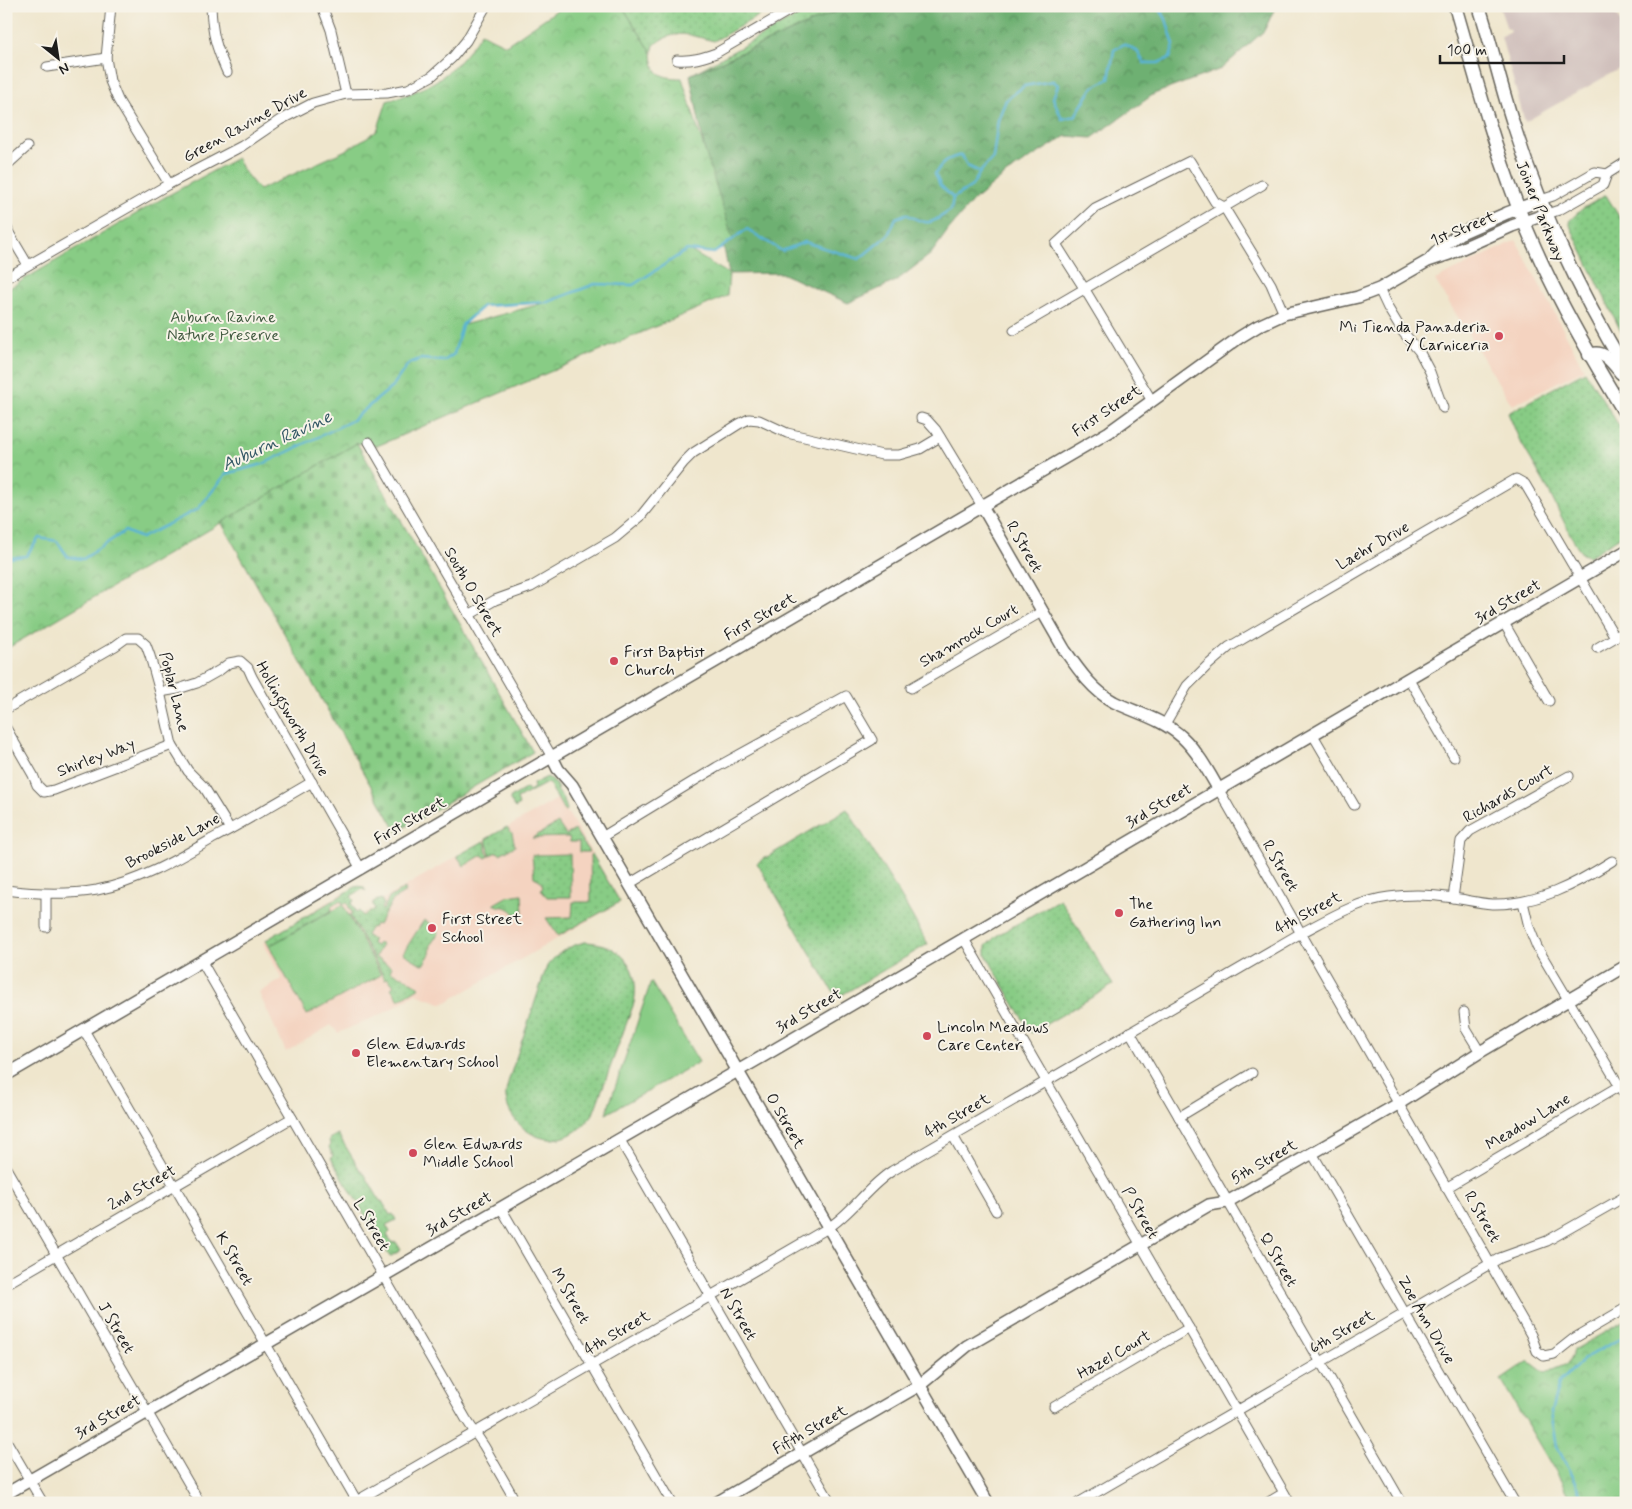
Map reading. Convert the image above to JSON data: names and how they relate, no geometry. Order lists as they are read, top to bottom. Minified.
{"streets":{"main road":["Joiner Parkway"],"street":["Green Ravine Drive","1st Street","First Street","Laehr Drive","R Street","South O Street","3rd Street","Shamrock Court","Poplar Lane","Hollingsworth Drive","Shirley Way","Richards Court","Brookside Lane","4th Street","O Street","Meadow Lane","5th Street","2nd Street","P Street","L Street","K Street","Q Street","M Street","N Street","Zoe Ann Drive","J Street","6th Street","Hazel Court","Fifth Street"]},"crossings":[["Joiner Parkway","1st Street"],["1st Street","First Street"],["First Street","R Street"],["First Street","South O Street"],["First Street","Hollingsworth Drive"],["First Street","O Street"],["First Street","L Street"],["First Street","K Street"],["Laehr Drive","R Street"],["Laehr Drive","3rd Street"],["R Street","3rd Street"],["R Street","Shamrock Court"],["R Street","4th Street"],["R Street","Meadow Lane"],["R Street","5th Street"],["R Street","6th Street"],["South O Street","O Street"],["3rd Street","O Street"],["3rd Street","P Street"],["3rd Street","L Street"],["3rd Street","K Street"],["3rd Street","M Street"],["3rd Street","N Street"],["3rd Street","J Street"],["Poplar Lane","Hollingsworth Drive"],["Poplar Lane","Shirley Way"],["Poplar Lane","Brookside Lane"],["Hollingsworth Drive","Brookside Lane"],["Richards Court","4th Street"],["4th Street","O Street"],["4th Street","P Street"],["4th Street","L Street"],["4th Street","K Street"],["4th Street","Q Street"],["4th Street","M Street"],["4th Street","N Street"],["O Street","5th Street"],["O Street","Fifth Street"],["5th Street","P Street"],["5th Street","Q Street"],["5th Street","Zoe Ann Drive"],["5th Street","Fifth Street"],["2nd Street","L Street"],["2nd Street","K Street"],["2nd Street","J Street"],["P Street","6th Street"],["P Street","Hazel Court"],["Q Street","6th Street"],["N Street","Fifth Street"],["Zoe Ann Drive","6th Street"]],"water":["Auburn Ravine"],"parks":["Auburn Ravine Nature Preserve"],"places":["Mi Tienda Panaderia Y Carniceria","First Baptist Church","The Gathering Inn","First Street School","Lincoln Meadows Care Center","Glen Edwards Elementary School","Glen Edwards Middle School"],"scale_bar":"100 m","north":"bottom right"}
